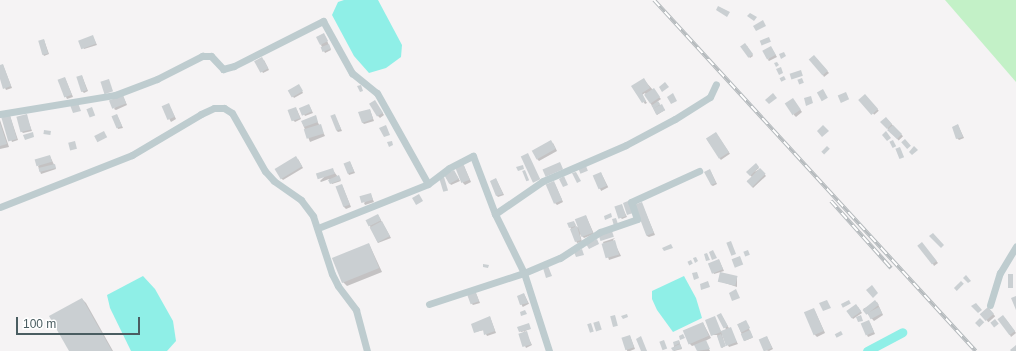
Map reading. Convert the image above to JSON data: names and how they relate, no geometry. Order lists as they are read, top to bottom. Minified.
{"scale_bar":"100 m"}
